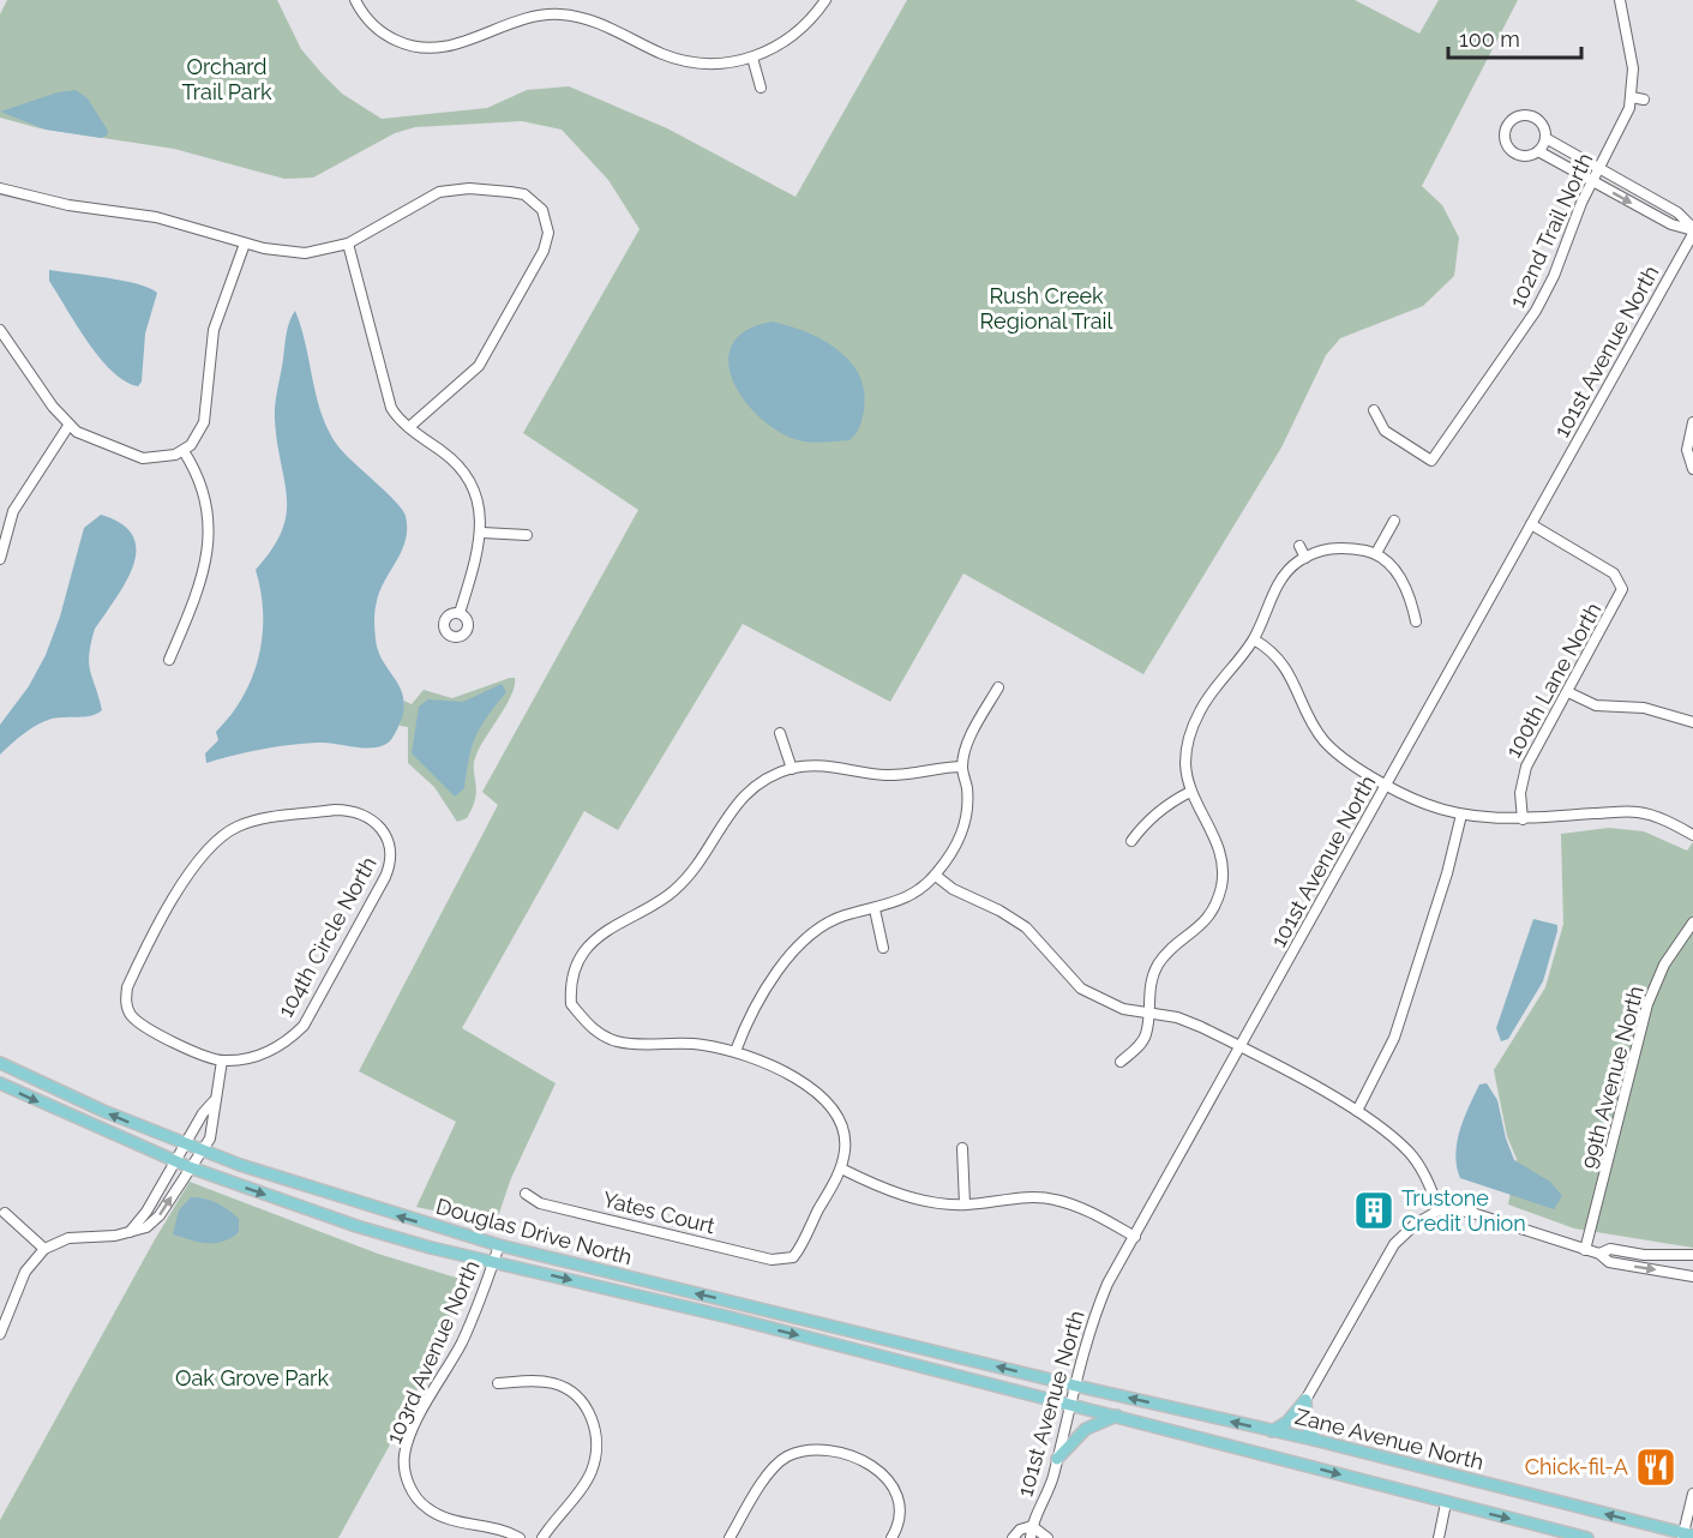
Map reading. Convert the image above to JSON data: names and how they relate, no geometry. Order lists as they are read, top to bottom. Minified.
{"streets":{"main road":["Douglas Drive North","Zane Avenue North"],"street":["102nd Trail North","101st Avenue North","100th Lane North","104th Circle North","99th Avenue North","Yates Court","103rd Avenue North"]},"crossings":[["101st Avenue North","100th Lane North"],["101st Avenue North","Douglas Drive North"],["101st Avenue North","Zane Avenue North"],["Douglas Drive North","103rd Avenue North"],["Douglas Drive North","Zane Avenue North"]],"parks":["Orchard Trail Park","Rush Creek Regional Trail","Oak Grove Park"],"places":{"building":["Trustone Credit Union"],"restaurant":["Chick-fil-A"]},"scale_bar":"100 m"}
